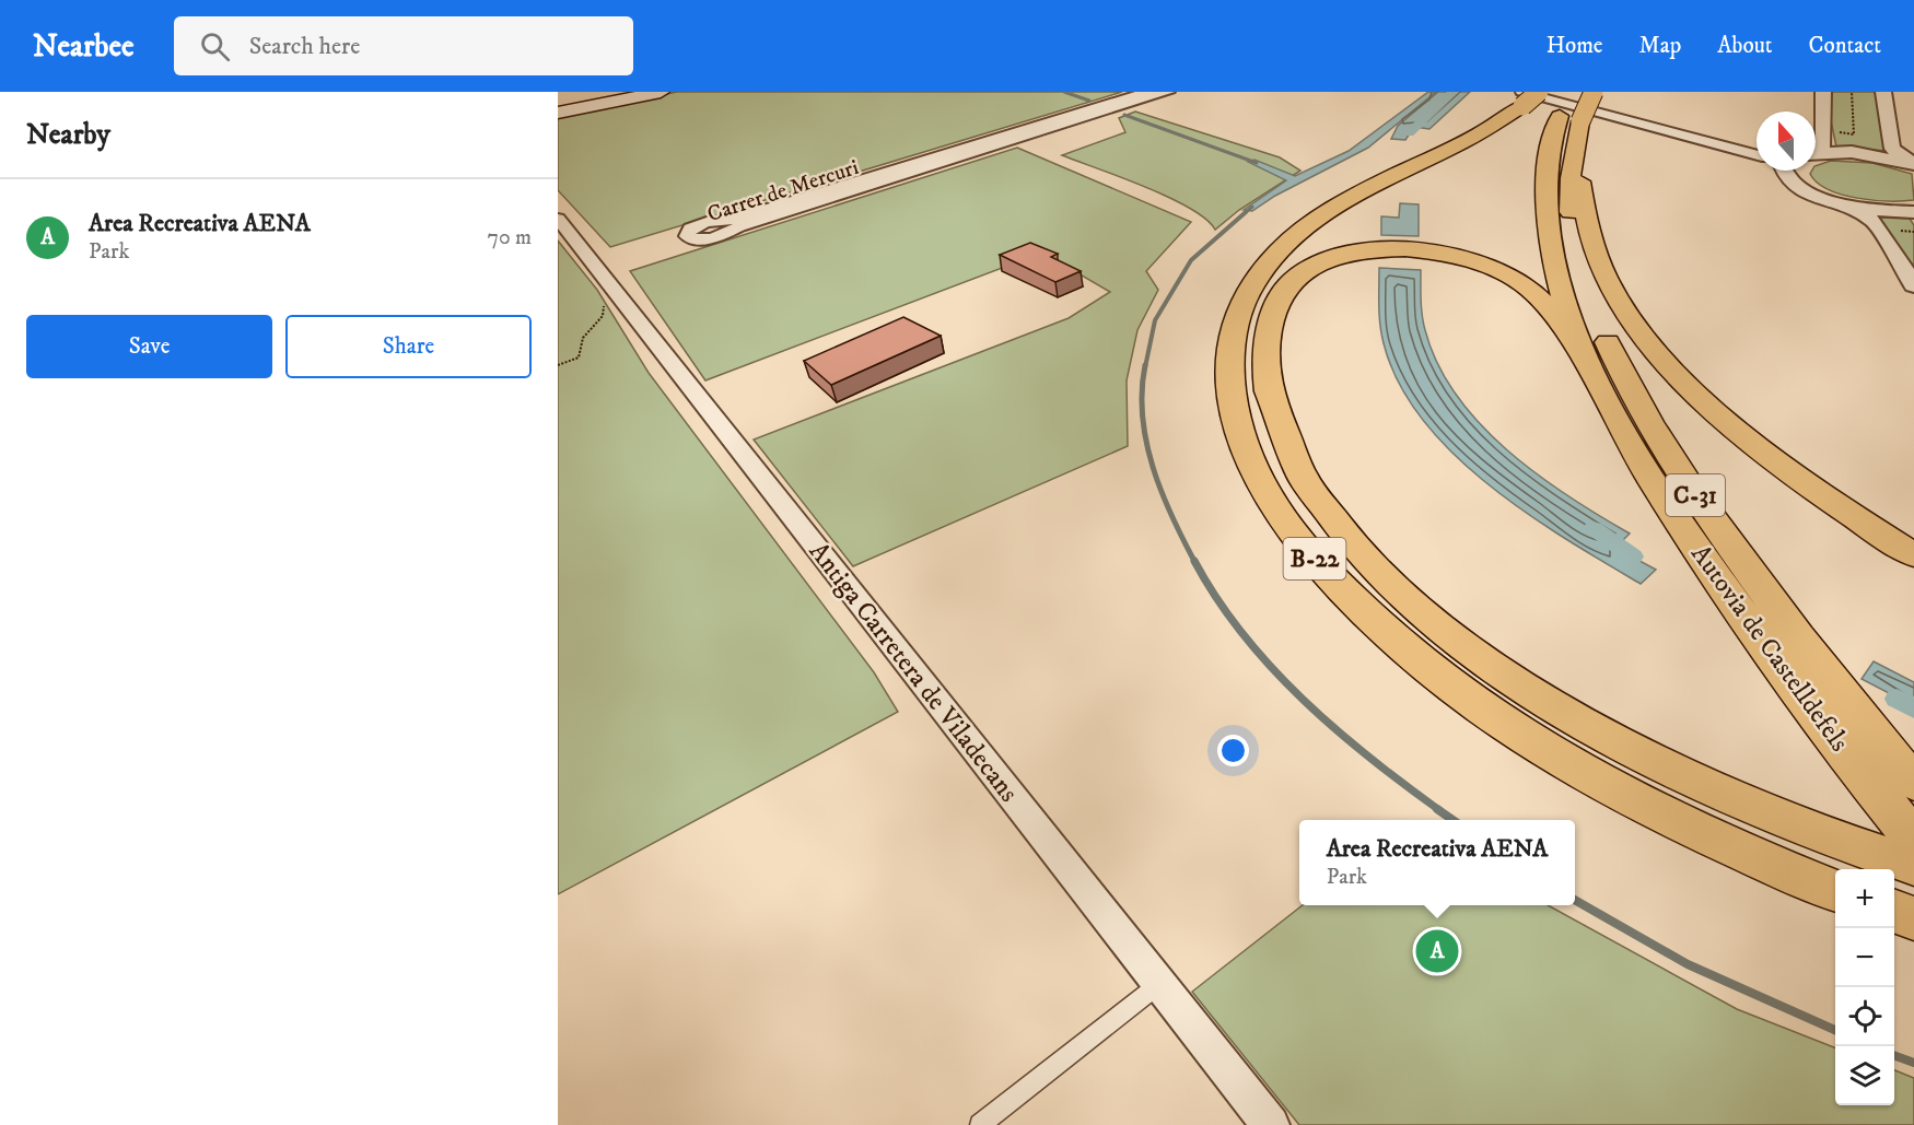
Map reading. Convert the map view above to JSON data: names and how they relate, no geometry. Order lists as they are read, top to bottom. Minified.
{"streets":{"highway":["C-31","B-22","Autovia de Castelldefels"],"street":["Carrer de Mercuri","Antiga Carretera de Viladecans"]},"crossings":[["C-31","Autovia de Castelldefels"]],"north":"top","page":{"header":"Nearbee","search":"Search here","nav":["Home","Map","About","Contact"],"heading":"Nearby","list":[{"mark":"A","name":"Area Recreativa AENA","note":"Park","value":"70 m"}],"buttons":["Save","Share"],"popup":["Area Recreativa AENA","Park"],"map_buttons":["+","−"],"pins":"A"}}
